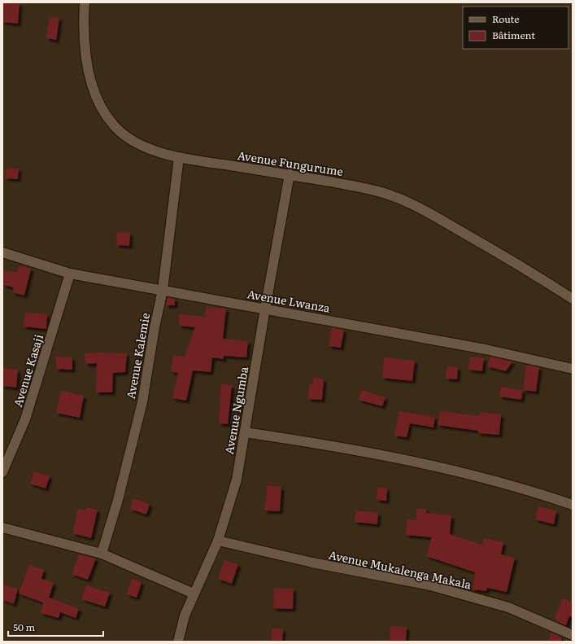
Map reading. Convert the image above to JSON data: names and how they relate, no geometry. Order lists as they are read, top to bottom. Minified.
{"streets":{"street":["Avenue Fungurume","Avenue Lwanza","Avenue Kalemie","Avenue Kasaji","Avenue Ngumba","Avenue Mukalenga Makala"]},"crossings":[["Avenue Fungurume","Avenue Kalemie"],["Avenue Fungurume","Avenue Ngumba"],["Avenue Lwanza","Avenue Kalemie"],["Avenue Lwanza","Avenue Kasaji"],["Avenue Lwanza","Avenue Ngumba"],["Avenue Ngumba","Avenue Mukalenga Makala"]],"legend":["Route","Bâtiment"],"scale_bar":"50 m"}
